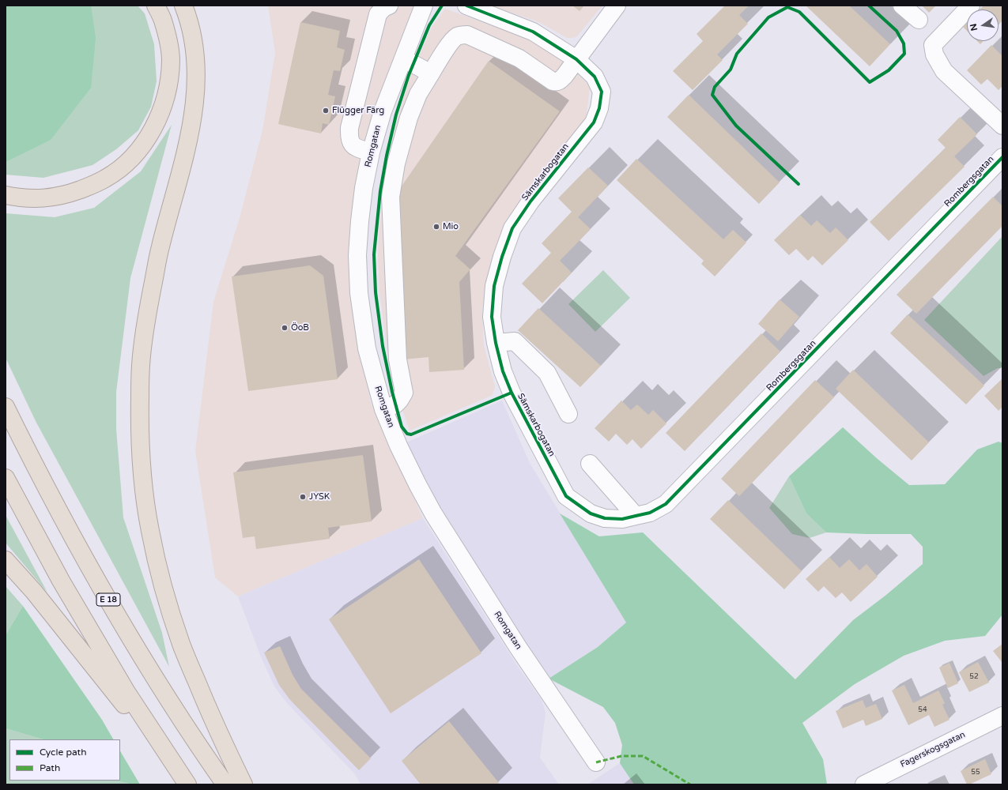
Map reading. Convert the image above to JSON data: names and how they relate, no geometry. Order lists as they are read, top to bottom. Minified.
{"streets":{"highway":["E 18"],"street":["Romgatan","Sämskarbogatan","Rombergsgatan","Fagerskogsgatan"]},"crossings":[["Sämskarbogatan","Rombergsgatan"]],"places":["Flügger Färg","Mio","ÖoB","JYSK"],"house_numbers":["52","54","55"],"legend":["Cycle path","Path"],"north":"left"}
